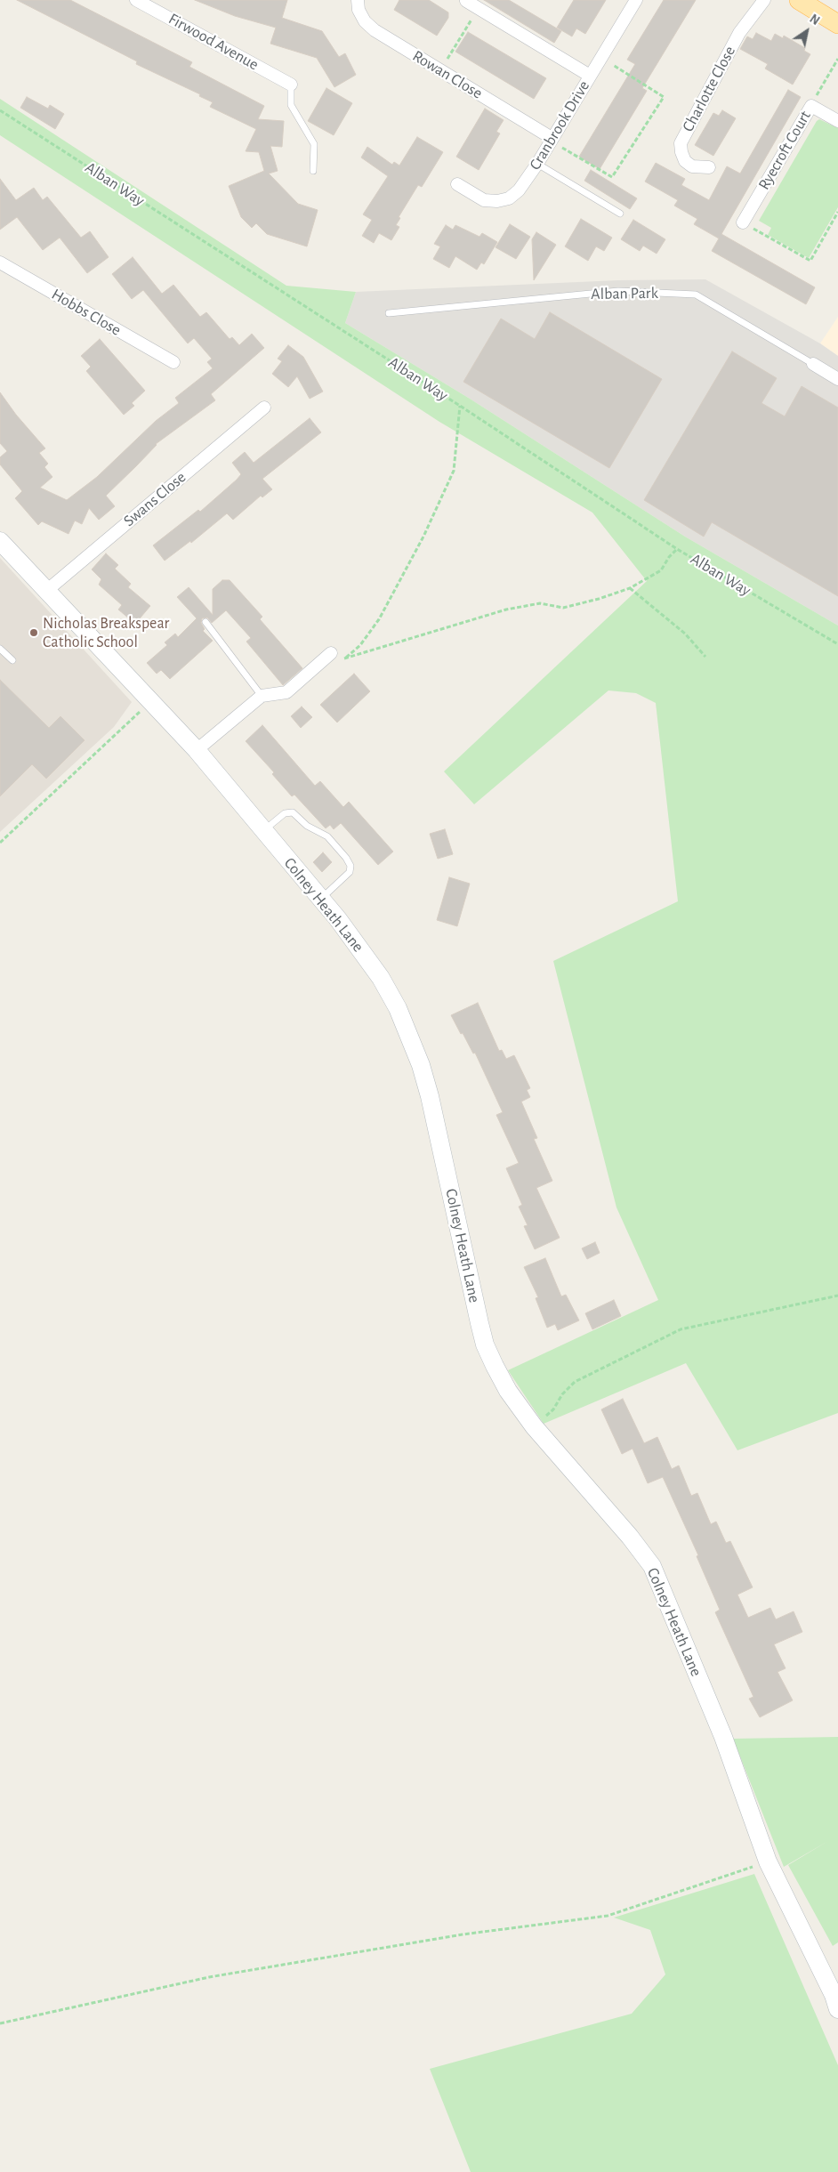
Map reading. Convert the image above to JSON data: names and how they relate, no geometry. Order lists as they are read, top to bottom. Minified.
{"streets":{"street":["Firwood Avenue","Rowan Close","Charlotte Close","Cranbrook Drive","Ryecroft Court","Alban Park","Hobbs Close","Swans Close","Colney Heath Lane"],"path":["Alban Way"]},"crossings":[["Rowan Close","Cranbrook Drive"],["Swans Close","Colney Heath Lane"]],"places":["Nicholas Breakspear Catholic School"],"north":"top right"}
